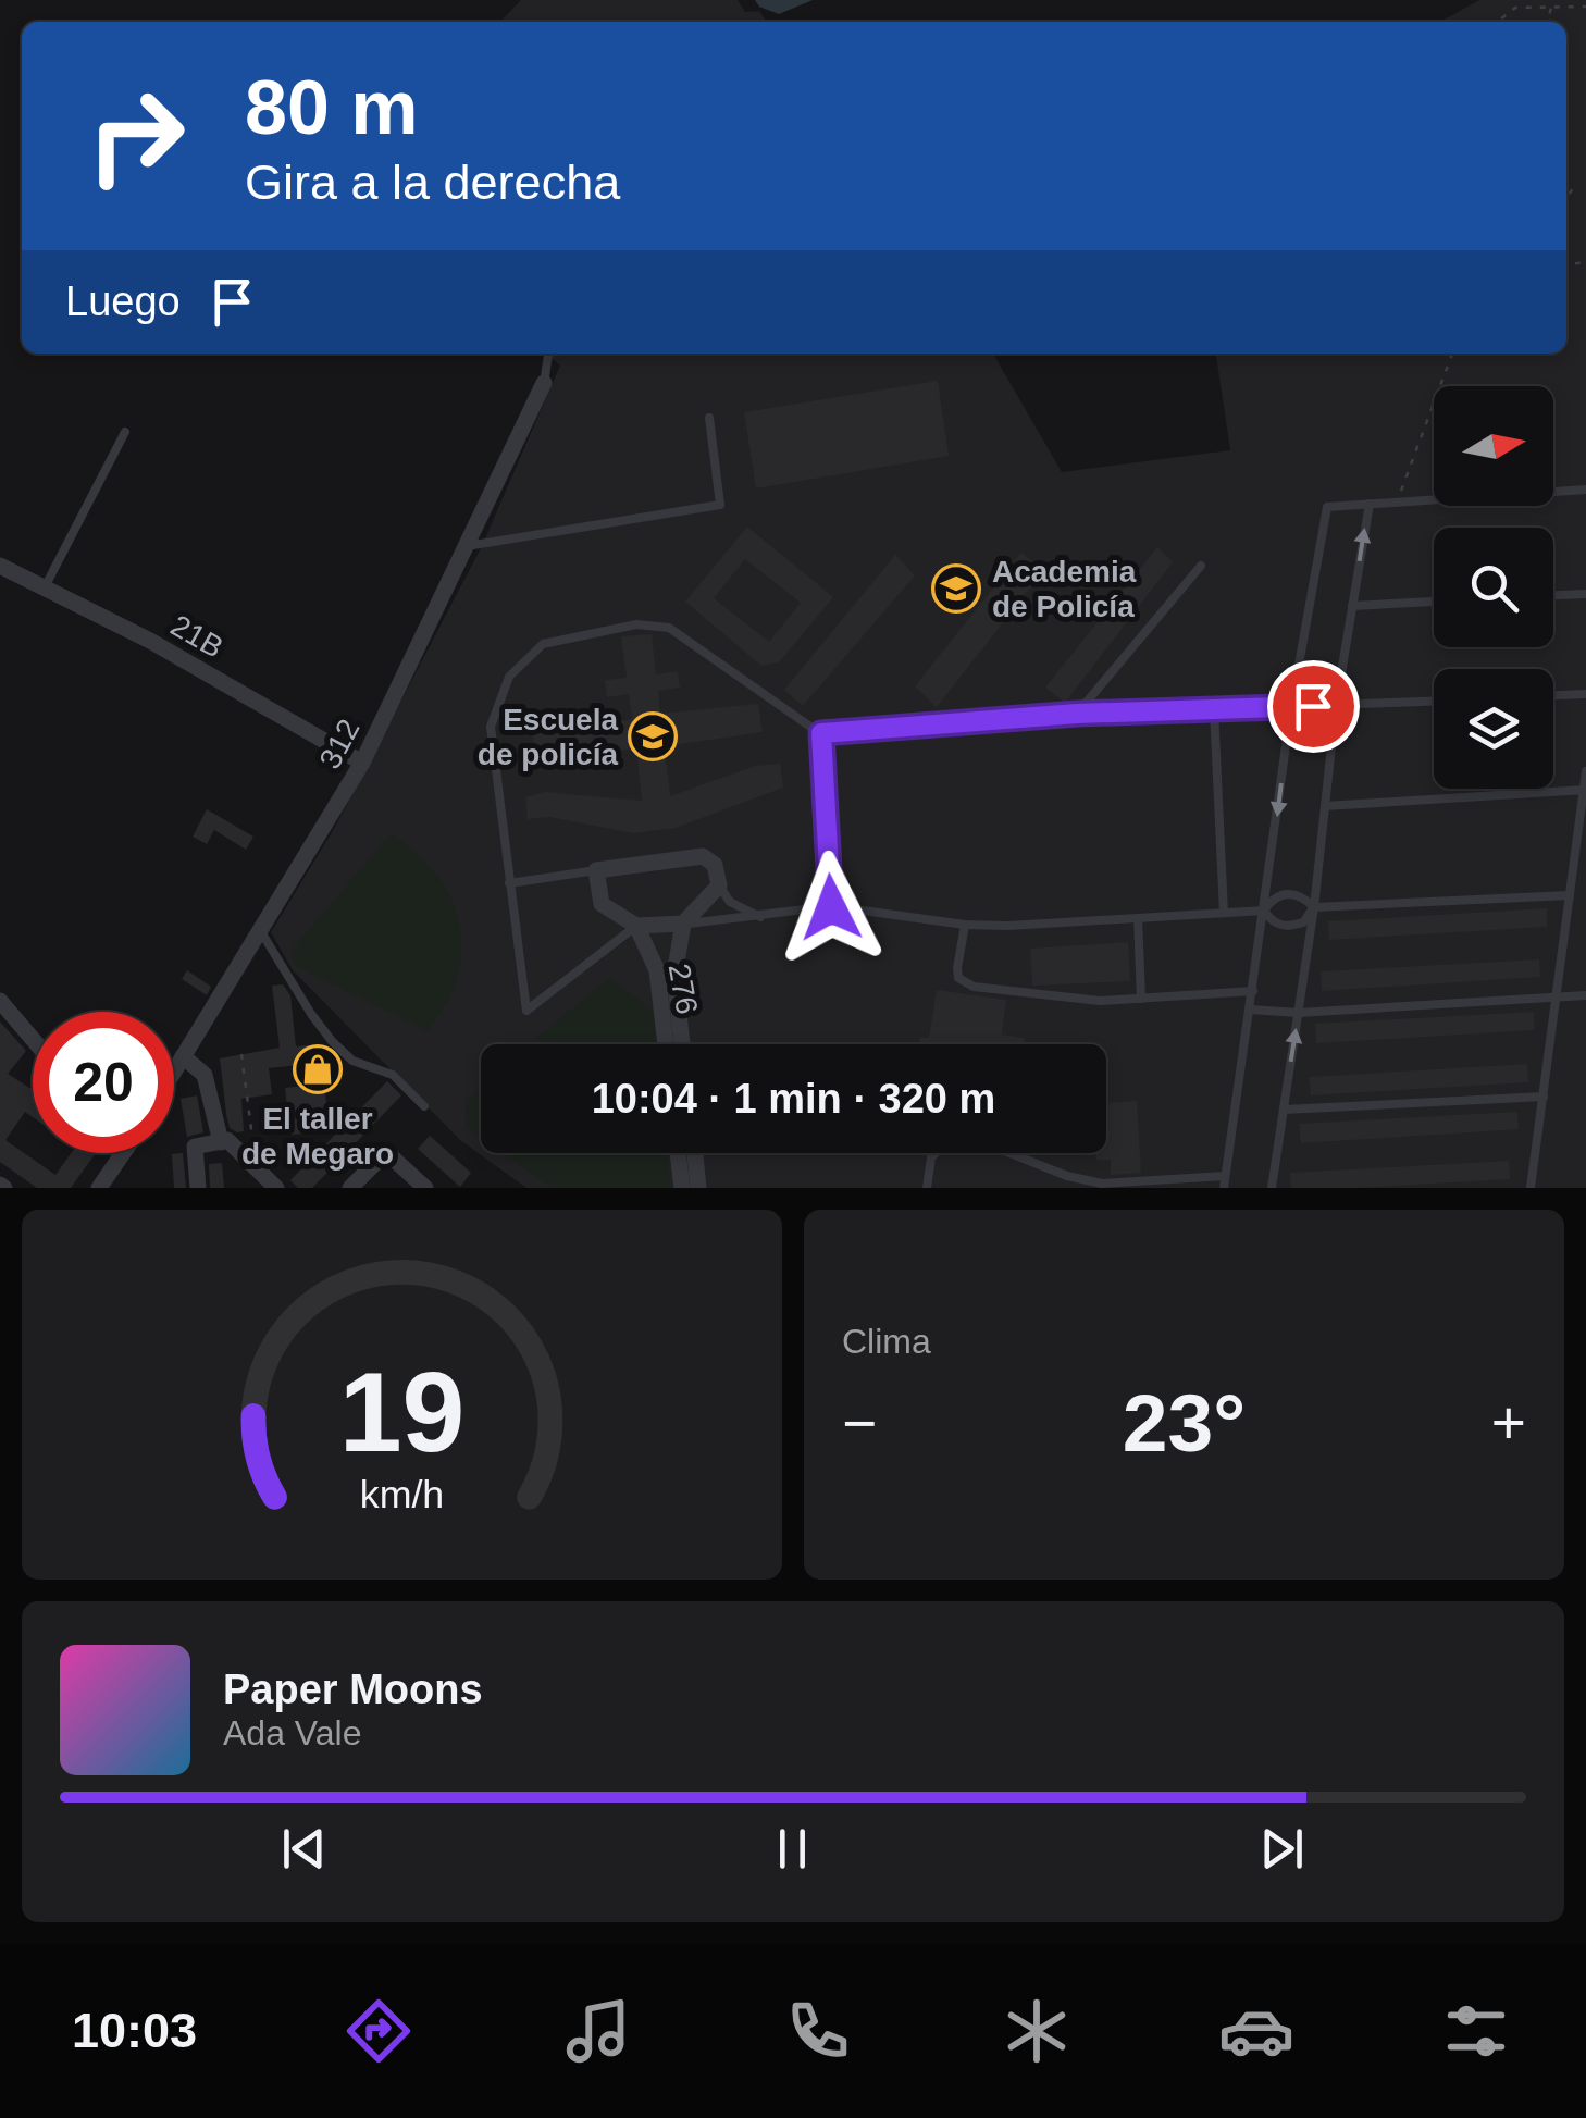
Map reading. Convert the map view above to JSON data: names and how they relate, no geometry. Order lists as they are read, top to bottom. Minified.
{"streets":{"street":["21B","312","276"]},"crossings":[["21B","312"]],"places":{"school or university":["Academia de Policía","Escuela de policía"],"shop":["El taller de Megaro"]},"north":"right","page":{"turn":["80 m","Gira a la derecha"],"then":"Luego","limit":"20","trip":"10:04 · 1 min · 320 m","tile":"Clima","heat":["−","23°","+"],"song":["Paper Moons","Ada Vale"],"tabs":"10:03","gauge":["19","km/h"]}}
